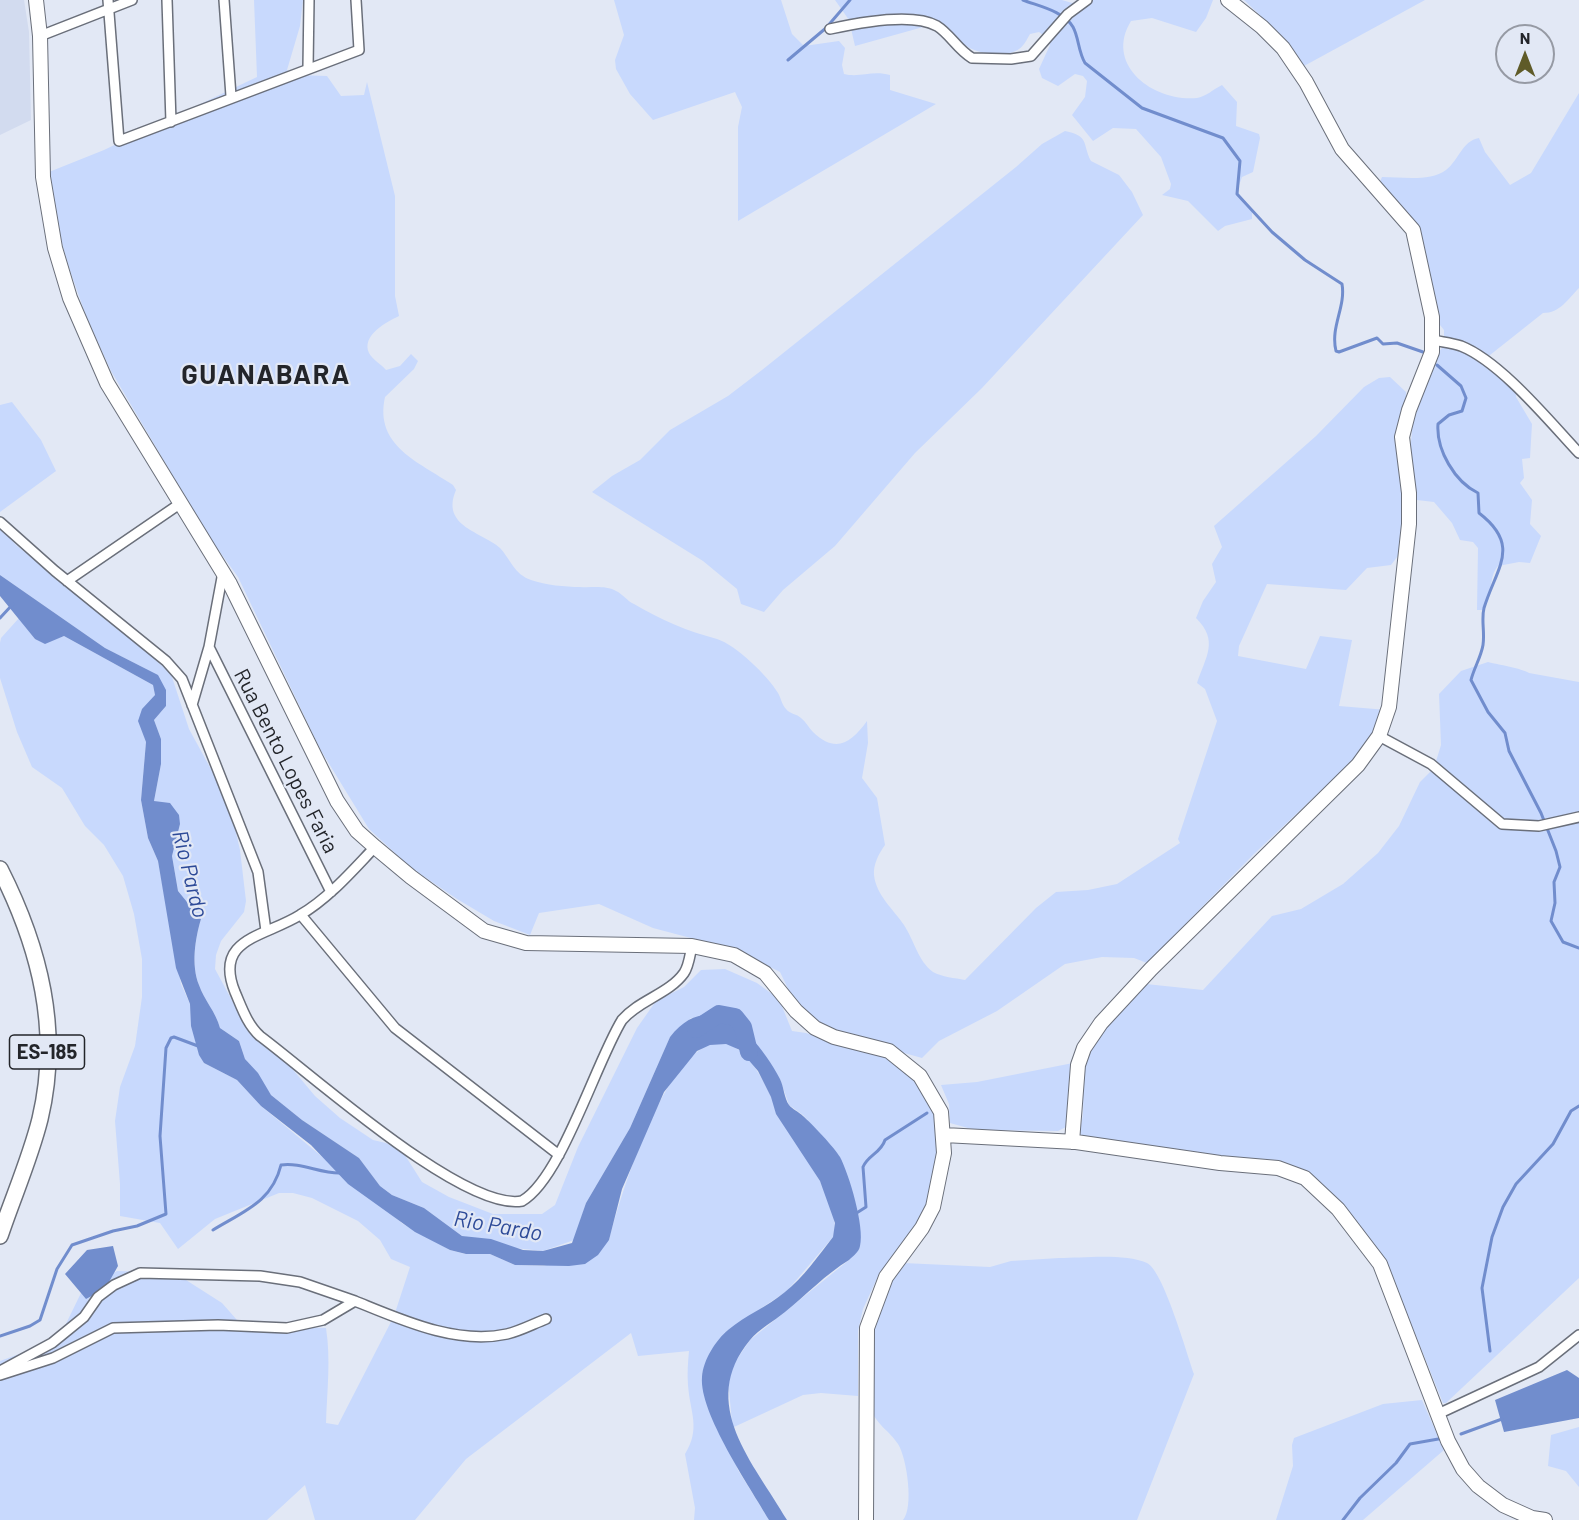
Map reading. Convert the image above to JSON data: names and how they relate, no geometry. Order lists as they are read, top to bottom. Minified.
{"streets":{"main road":["ES-185"],"street":["Rua Bento Lopes Faria"]},"districts":["GUANABARA"],"water":["Rio Pardo"],"north":"top"}
